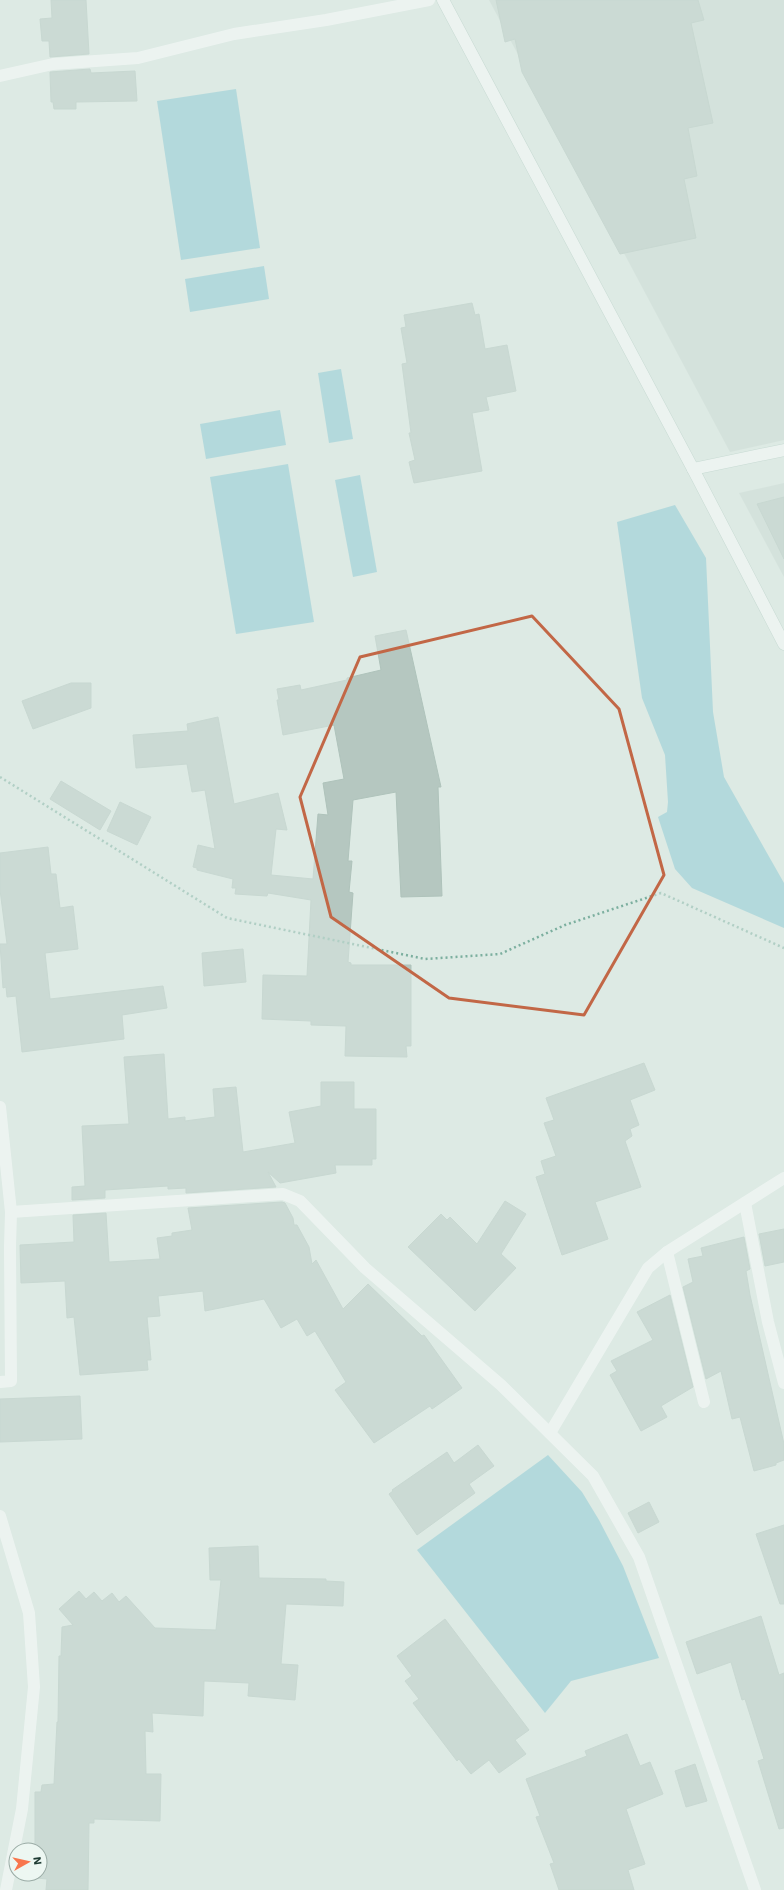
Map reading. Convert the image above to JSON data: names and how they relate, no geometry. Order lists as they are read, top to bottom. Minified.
{"north":"right"}
